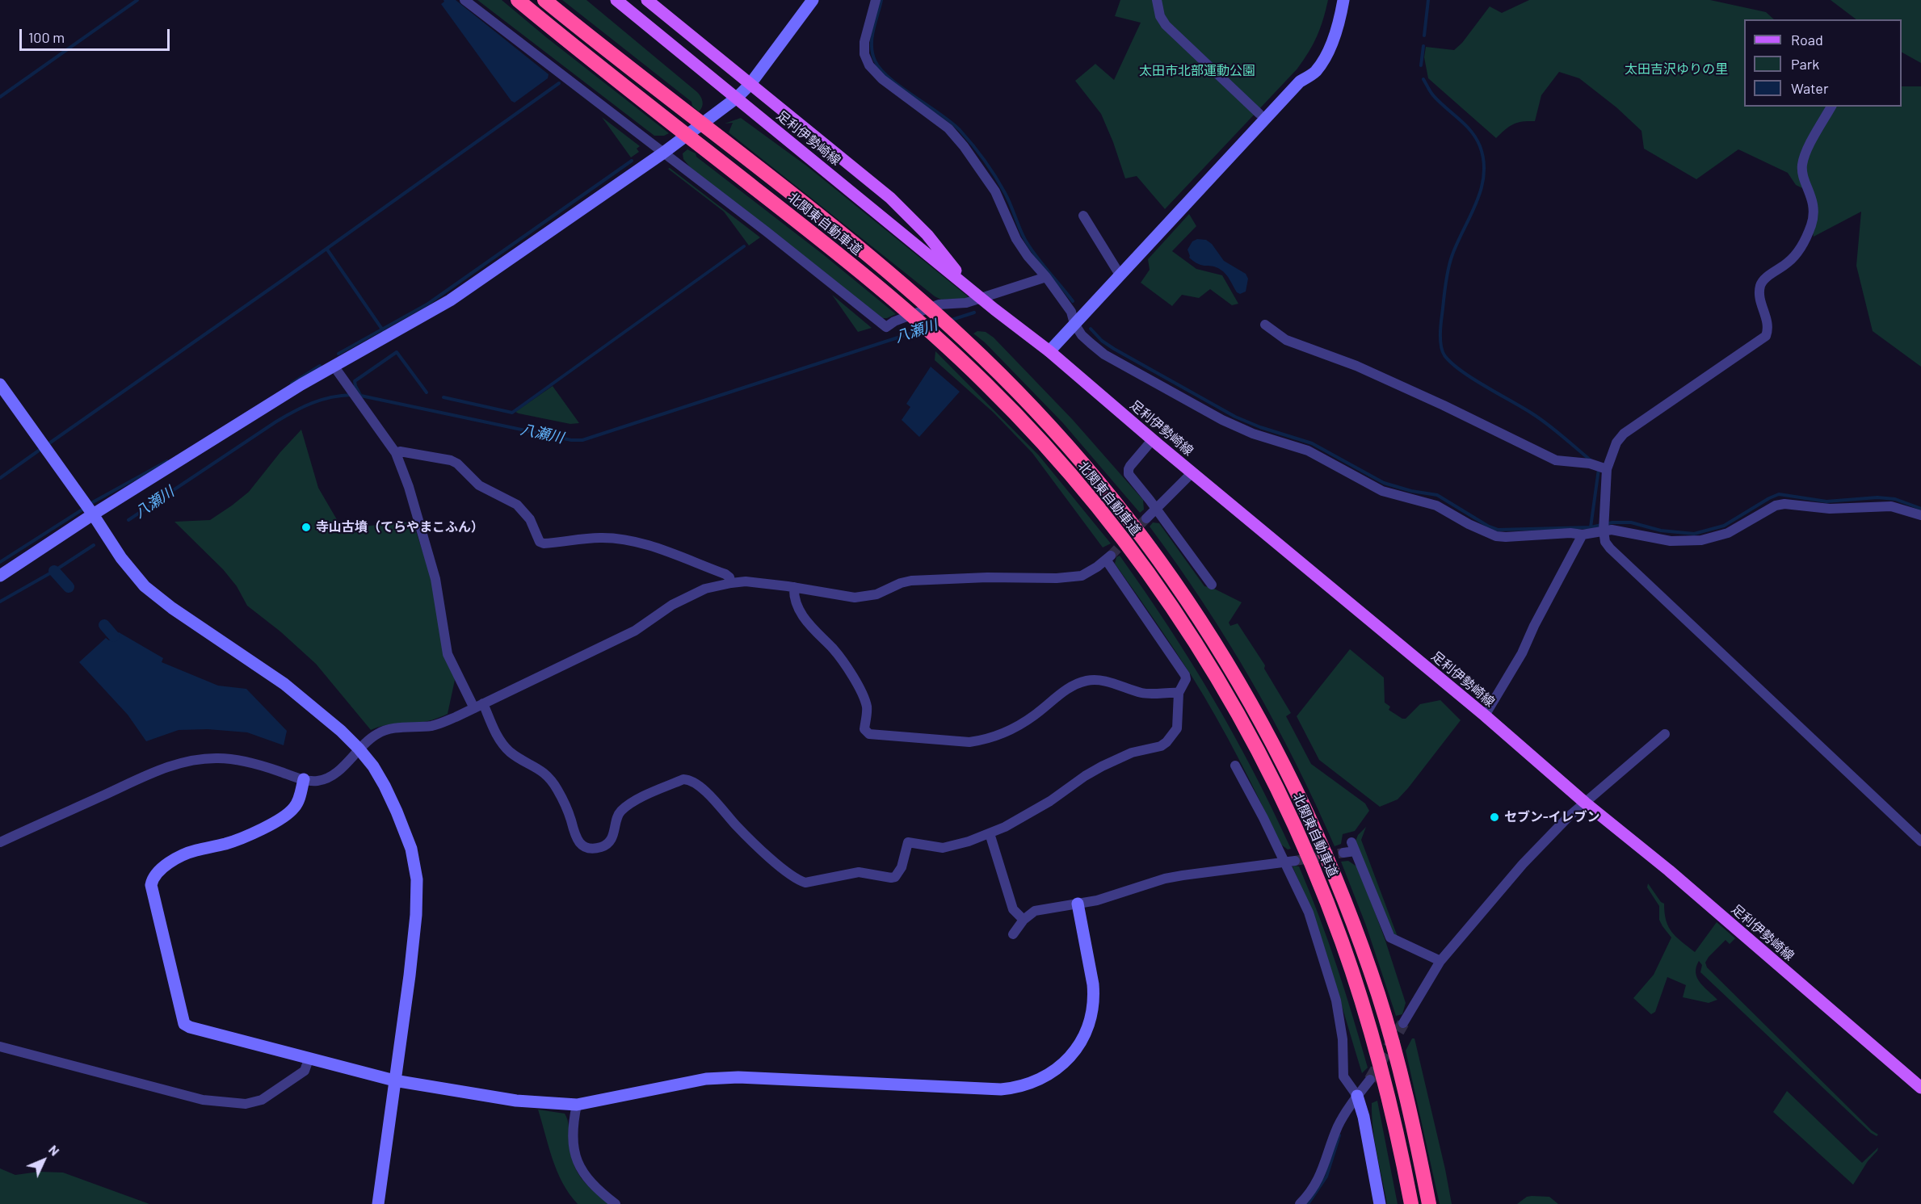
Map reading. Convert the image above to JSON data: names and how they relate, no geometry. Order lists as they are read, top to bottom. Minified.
{"streets":{"highway":["北関東自動車道"],"main road":["足利伊勢崎線"]},"water":["八瀬川"],"parks":["太田吉沢ゆりの里","太田市北部運動公園"],"places":["寺山古墳（てらやまこふん）","セブン-イレブン"],"legend":["Road","Park","Water"],"scale_bar":"100 m","north":"top right"}
